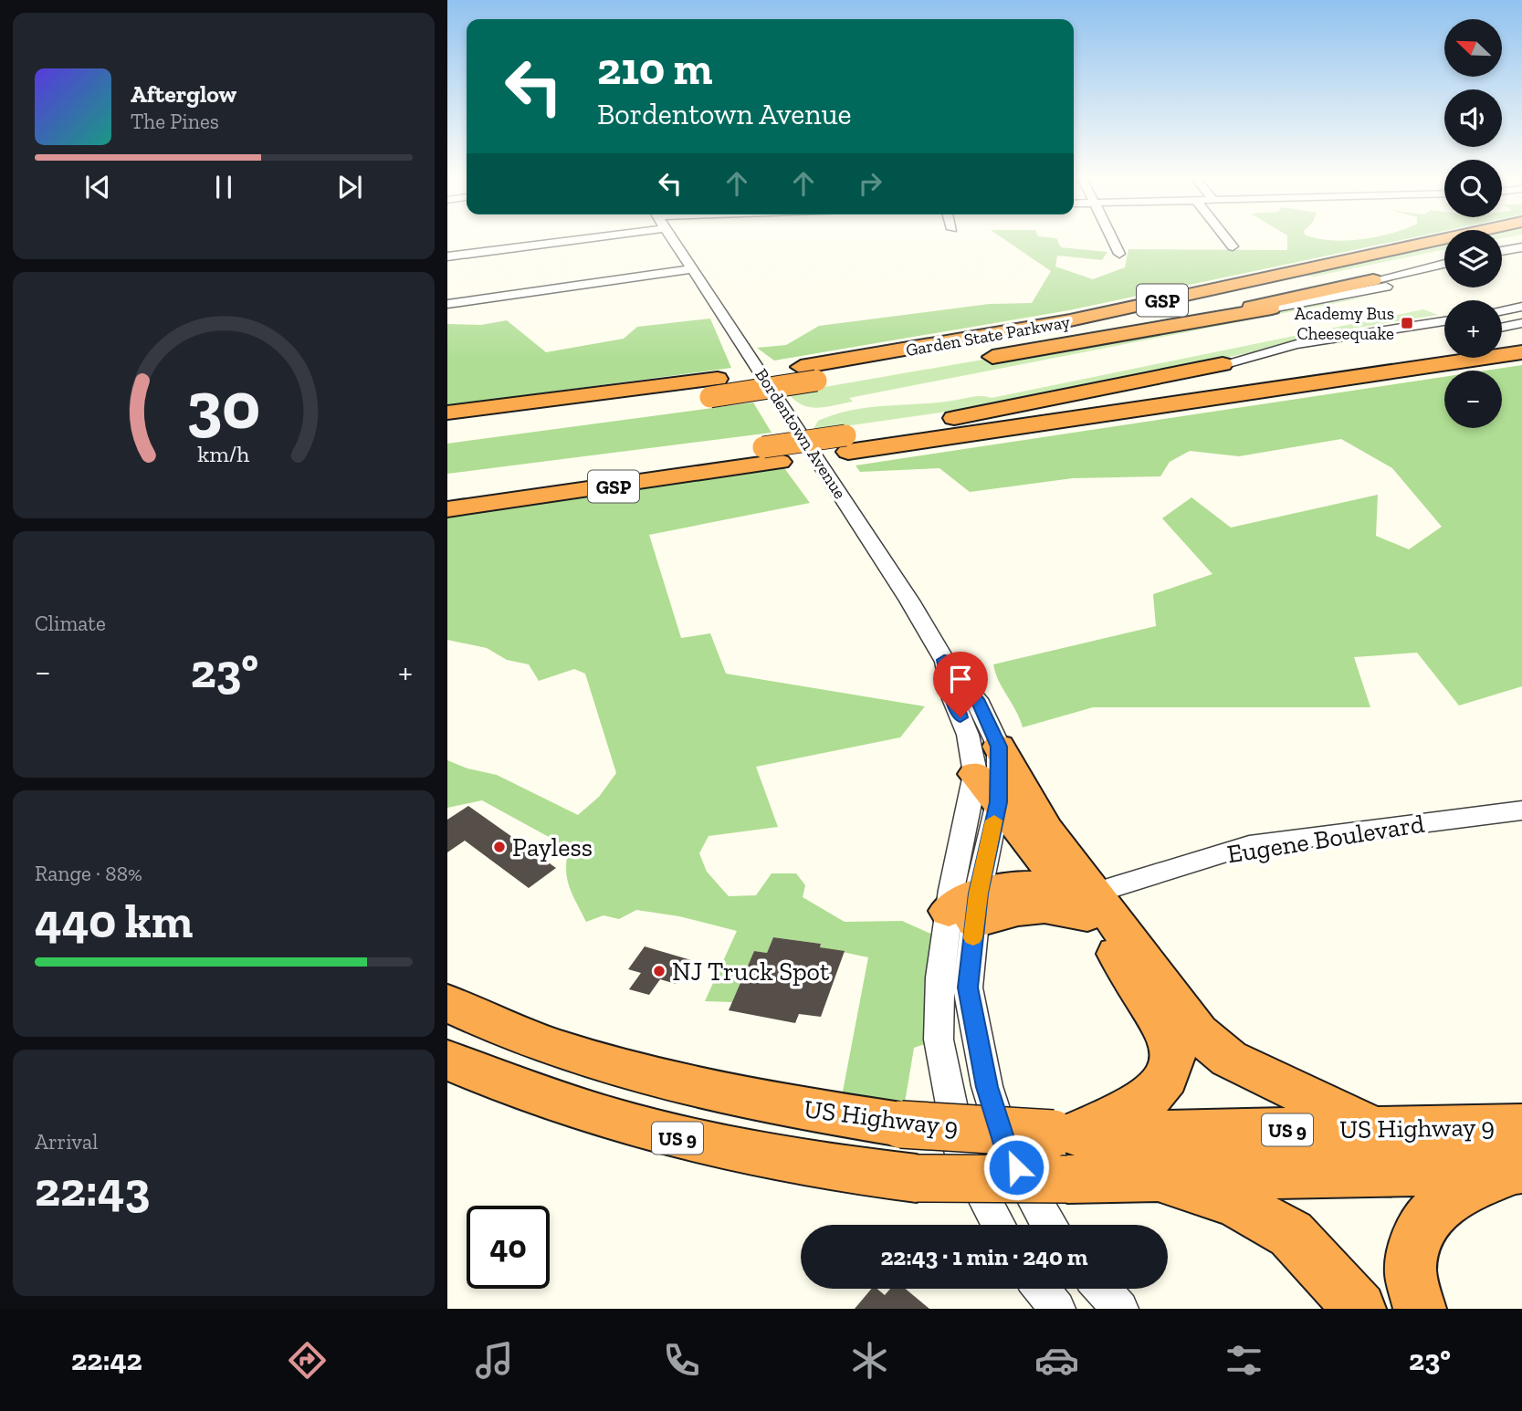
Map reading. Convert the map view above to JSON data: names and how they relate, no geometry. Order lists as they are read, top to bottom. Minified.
{"streets":{"highway":["GSP","Garden State Parkway","US Highway 9","US 9"],"street":["Bordentown Avenue","Eugene Boulevard"]},"places":{"transit":["Academy Bus Cheesequake"],"other":["Payless","NJ Truck Spot"]},"north":"top left","page":{"map_buttons":["+","−"],"turn":["210 m","Bordentown Avenue"],"song":["Afterglow","The Pines"],"tile":["Climate",["Range · 88%","440 km"],["Arrival","22:43"]],"heat":["−","23°","+"],"limit":"40","trip":"22:43 · 1 min · 240 m","tabs":["22:42","23°"],"gauge":["30","km/h"]}}
